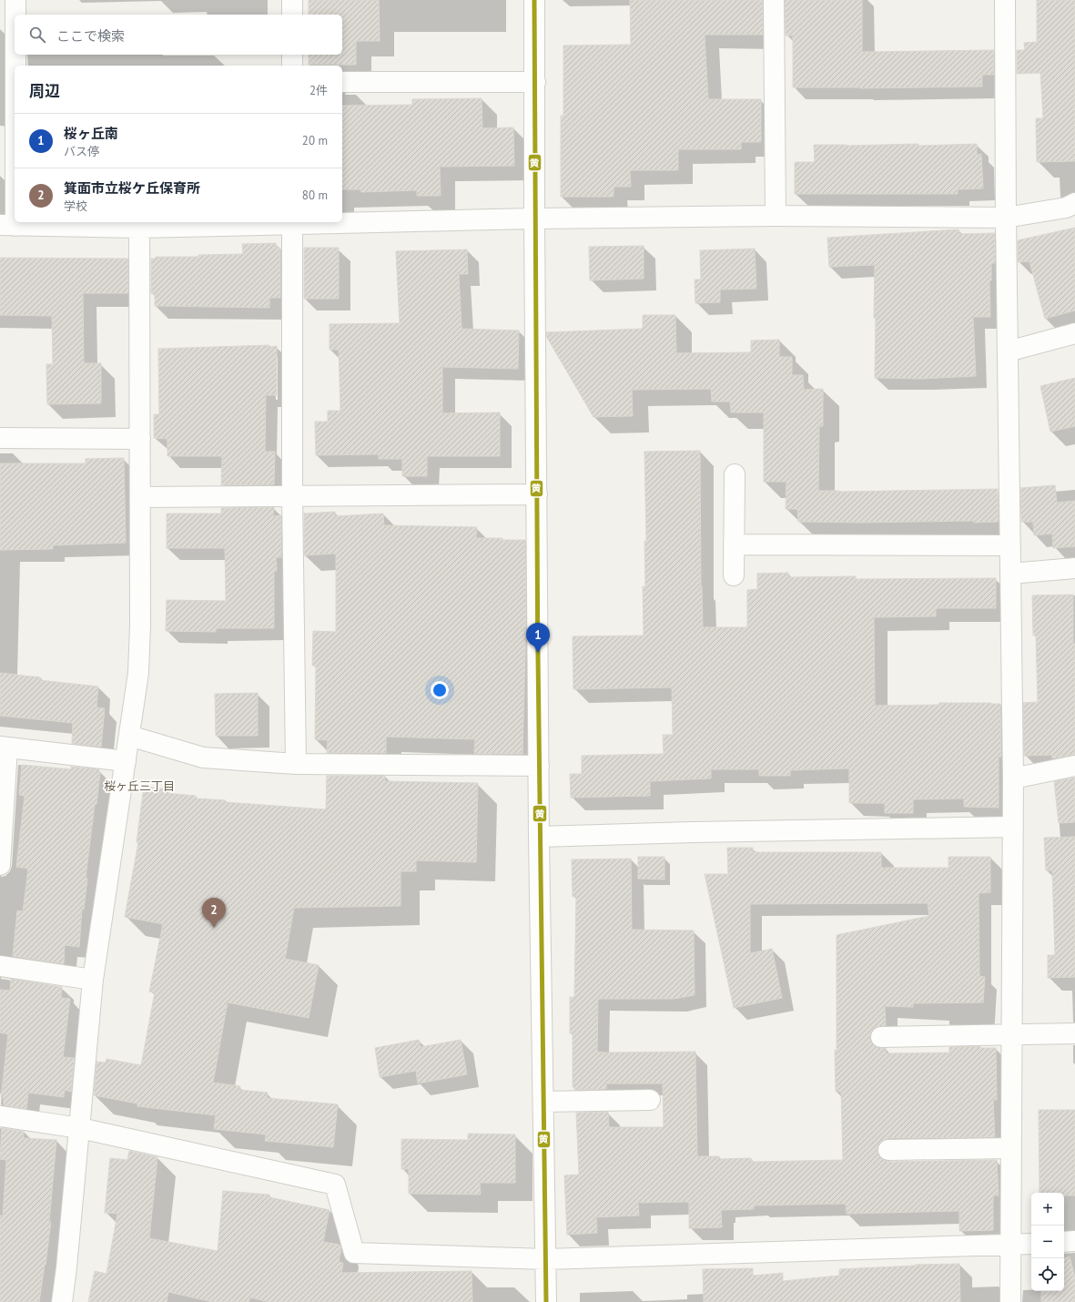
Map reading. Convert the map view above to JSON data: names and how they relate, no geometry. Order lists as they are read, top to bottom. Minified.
{"districts":["桜ヶ丘三丁目"],"lines":["transit line 黄"],"page":{"search":"ここで検索","heading":["周辺","2件"],"list":[{"mark":"1","name":"桜ヶ丘南","note":"バス停","value":"20 m"},{"mark":"2","name":"箕面市立桜ケ丘保育所","note":"学校","value":"80 m"}],"pins":["1","2"],"map_buttons":["+","−"]}}
